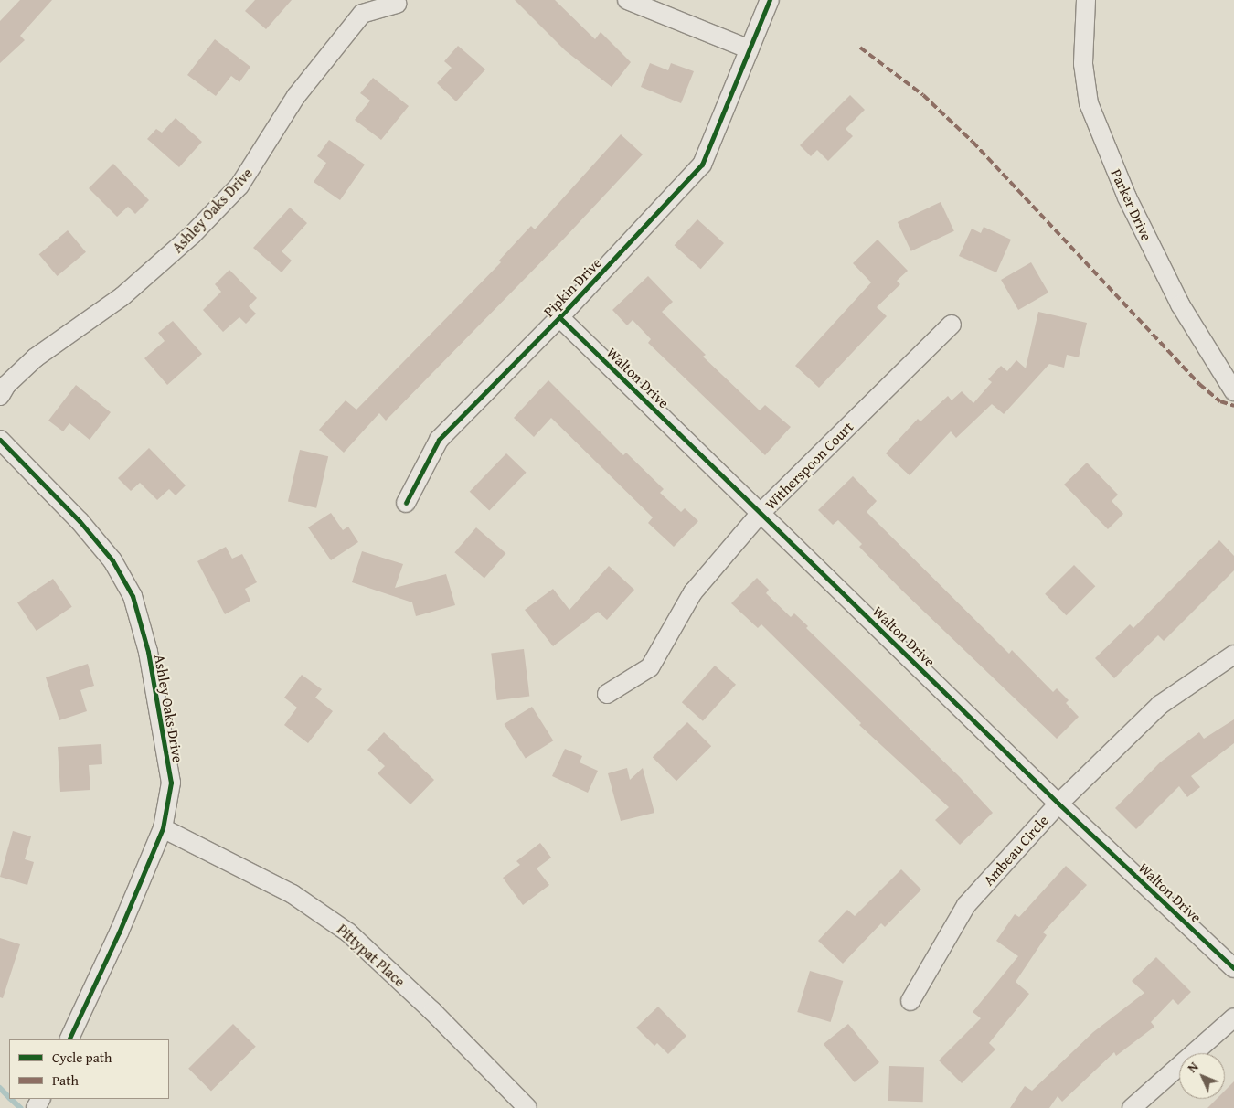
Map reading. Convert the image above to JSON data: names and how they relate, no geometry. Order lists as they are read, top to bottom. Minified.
{"streets":{"street":["Parker Drive","Ashley Oaks Drive","Pipkin Drive","Walton Drive","Witherspoon Court","Ambeau Circle","Pittypat Place"]},"crossings":[["Ashley Oaks Drive","Pittypat Place"],["Pipkin Drive","Walton Drive"],["Walton Drive","Witherspoon Court"],["Walton Drive","Ambeau Circle"]],"legend":["Cycle path","Path"],"north":"top left"}
